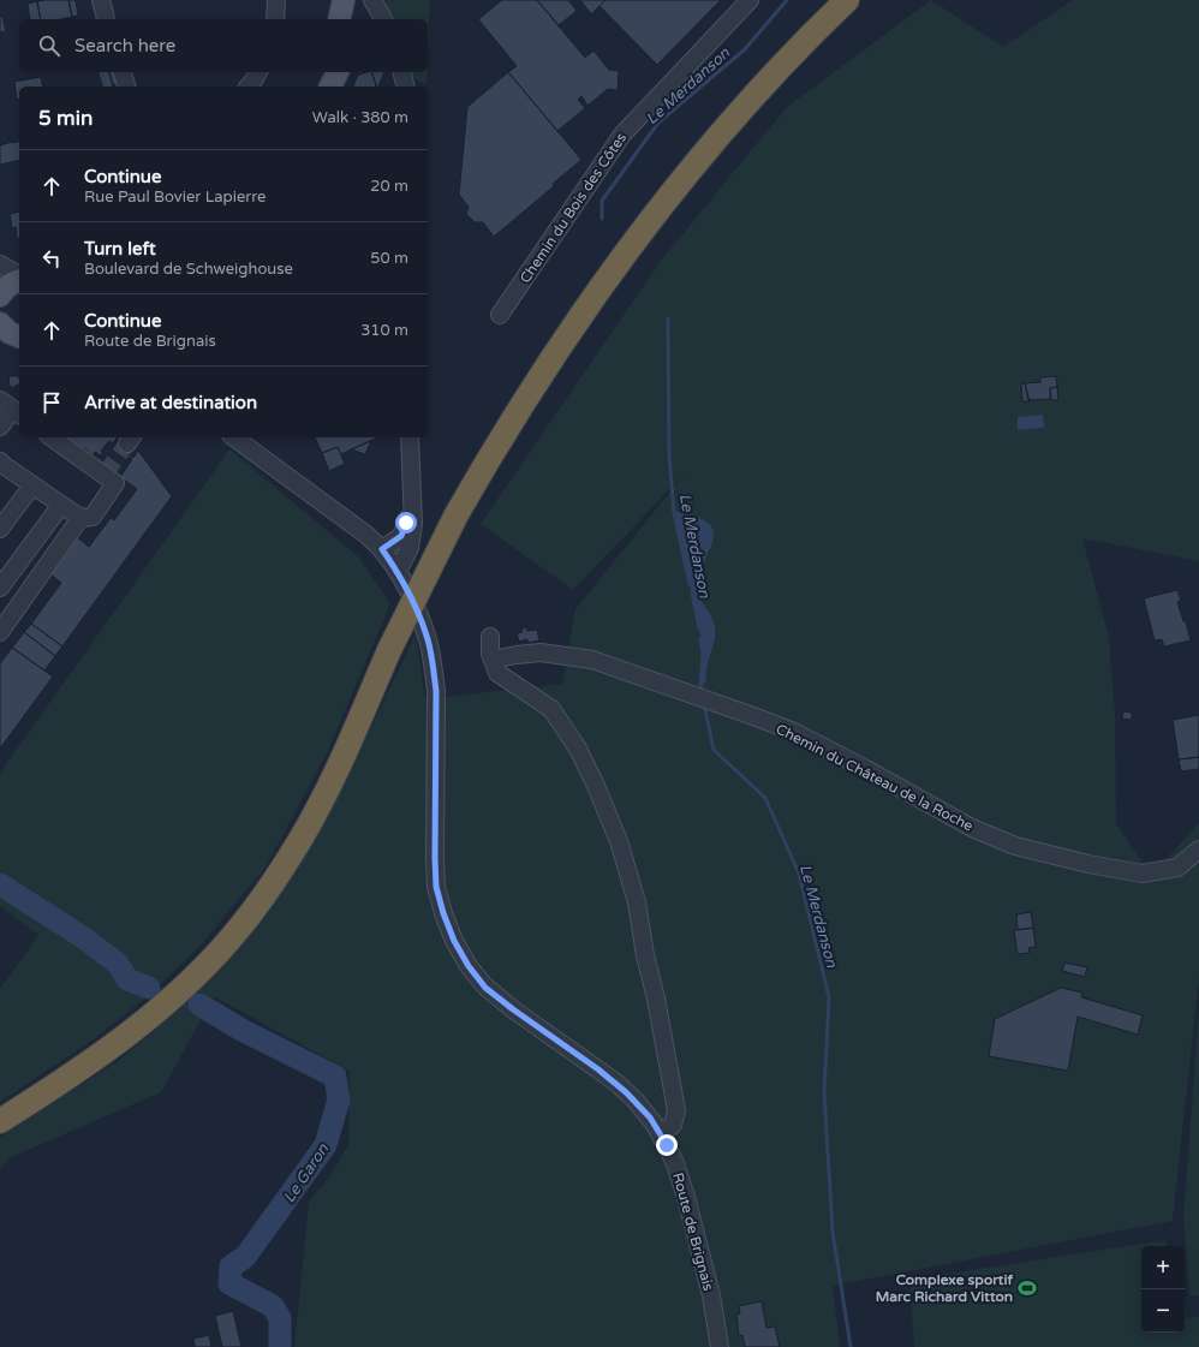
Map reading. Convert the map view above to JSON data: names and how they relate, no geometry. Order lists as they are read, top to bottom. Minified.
{"streets":{"street":["Chemin du Bois des Côtes","Chemin du Château de la Roche","Route de Brignais"]},"water":["Le Merdanson","Le Garon"],"places":{"sports":["Complexe sportif Marc Richard Vitton"]},"page":{"search":"Search here","heading":["5 min","Walk · 380 m"],"list":[["Continue","Rue Paul Bovier Lapierre","20 m"],["Turn left","Boulevard de Schweighouse","50 m"],["Continue","Route de Brignais","310 m"],"Arrive at destination"],"map_buttons":["+","−"]}}
